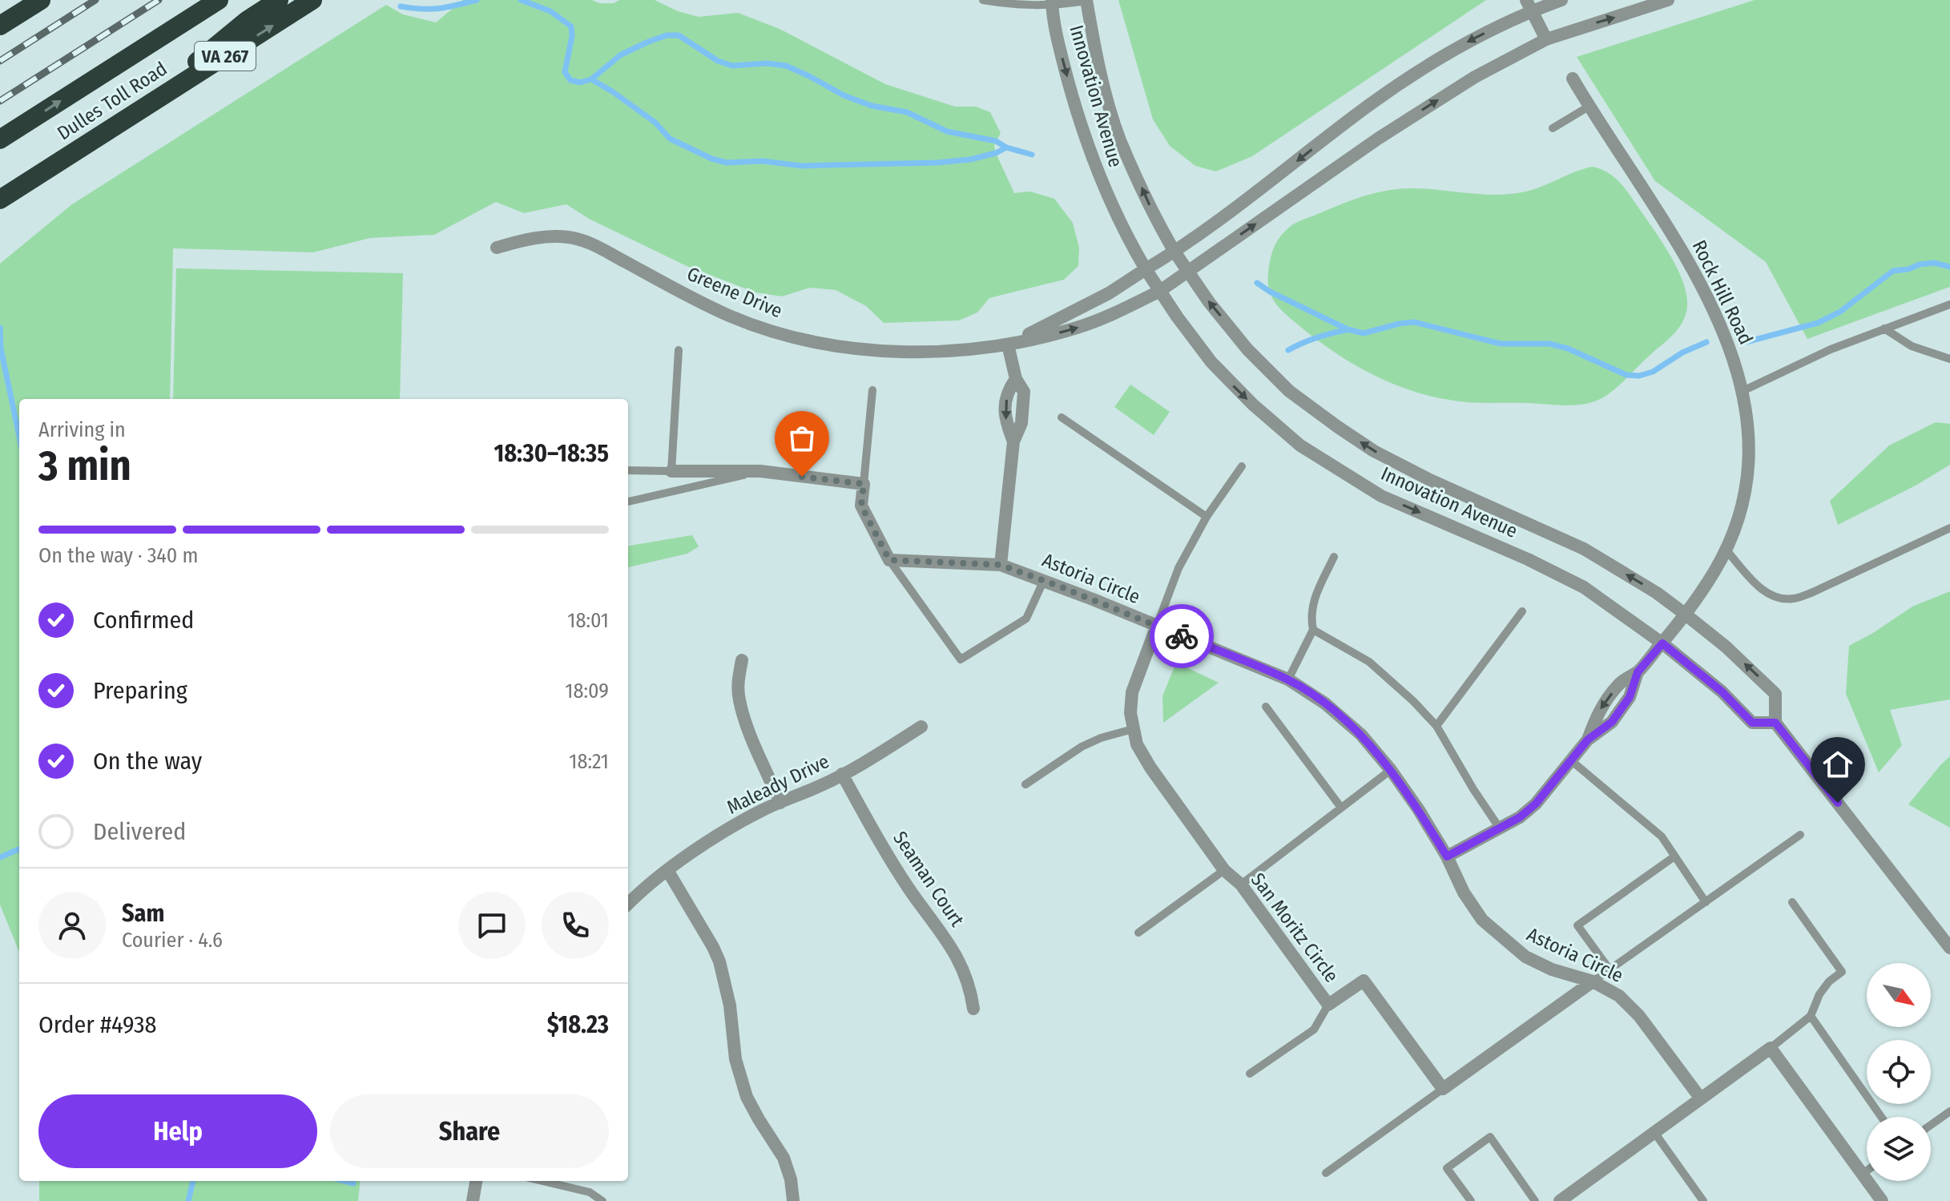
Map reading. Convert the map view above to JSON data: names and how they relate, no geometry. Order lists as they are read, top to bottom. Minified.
{"streets":{"highway":["VA 267","Dulles Toll Road"],"street":["Innovation Avenue","Greene Drive","Rock Hill Road","Astoria Circle","Maleady Drive","Seaman Court","San Moritz Circle"]},"crossings":[["Innovation Avenue","Greene Drive"],["Innovation Avenue","Rock Hill Road"],["Rock Hill Road","Astoria Circle"],["Astoria Circle","San Moritz Circle"],["Maleady Drive","Seaman Court"]],"north":"bottom right","page":{"heading":["3 min","Arriving in","18:30–18:35"],"panel":["Sam","Courier · 4.6","Order #4938","$18.23"],"bar":"On the way · 340 m","list":[["Confirmed","18:01"],["Preparing","18:09"],["On the way","18:21"],"Delivered"],"buttons":["Help","Share"]}}
